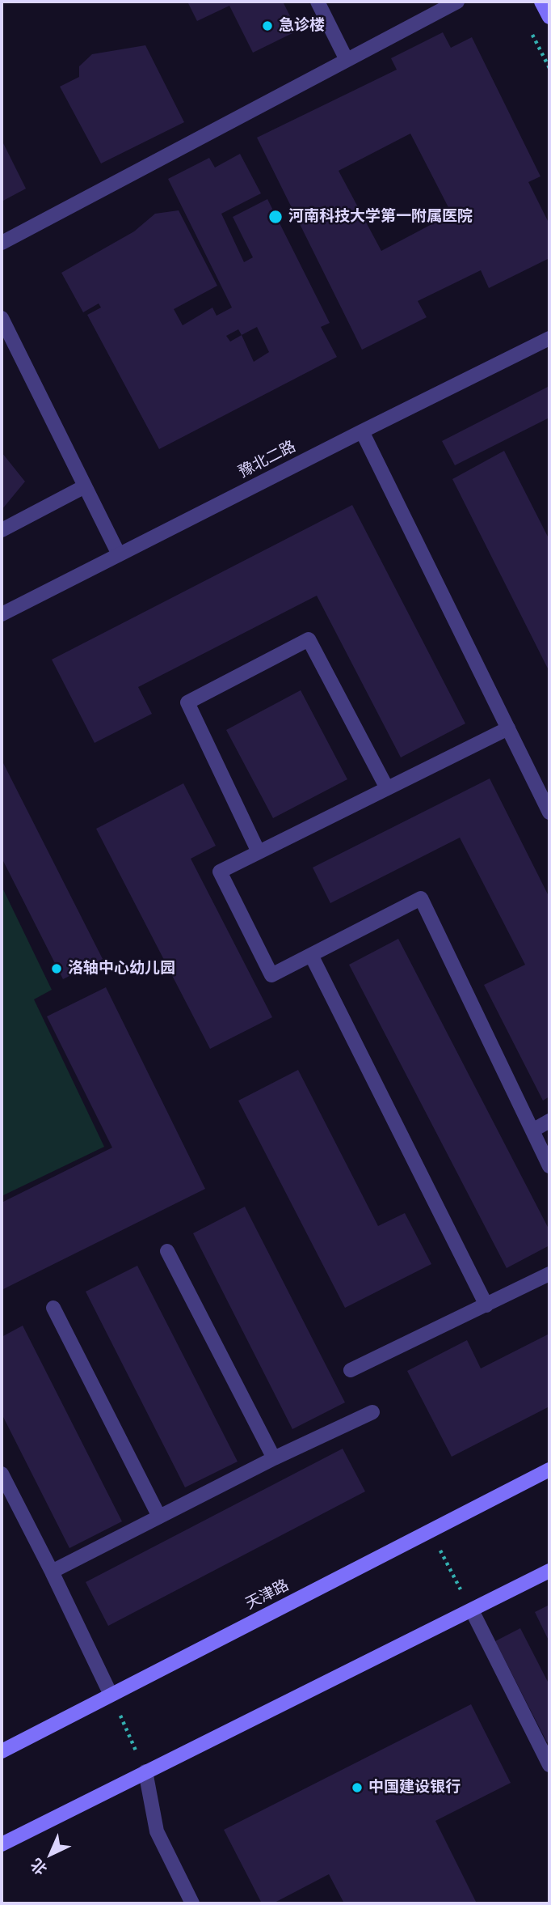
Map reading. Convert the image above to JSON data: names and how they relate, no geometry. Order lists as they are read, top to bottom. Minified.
{"streets":{"main road":["天津路"],"street":["豫北二路"]},"places":["急诊楼","河南科技大学第一附属医院","洛轴中心幼儿园","中国建设银行"],"north":"bottom left"}
